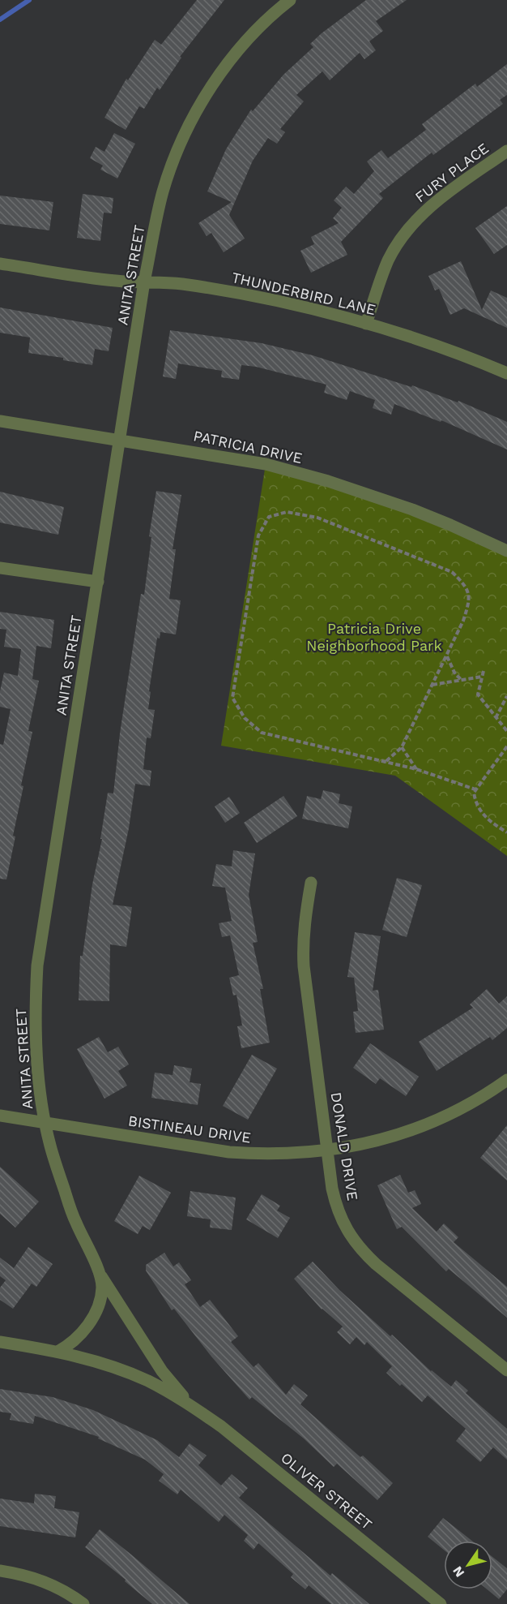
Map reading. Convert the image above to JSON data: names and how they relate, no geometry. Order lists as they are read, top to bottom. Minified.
{"streets":{"street":["FURY PLACE","ANITA STREET","THUNDERBIRD LANE","PATRICIA DRIVE","BISTINEAU DRIVE","DONALD DRIVE","OLIVER STREET"]},"crossings":[["FURY PLACE","THUNDERBIRD LANE"],["ANITA STREET","THUNDERBIRD LANE"],["ANITA STREET","PATRICIA DRIVE"],["ANITA STREET","BISTINEAU DRIVE"],["ANITA STREET","OLIVER STREET"],["BISTINEAU DRIVE","DONALD DRIVE"]],"parks":["Patricia Drive Neighborhood Park"],"north":"bottom left"}
